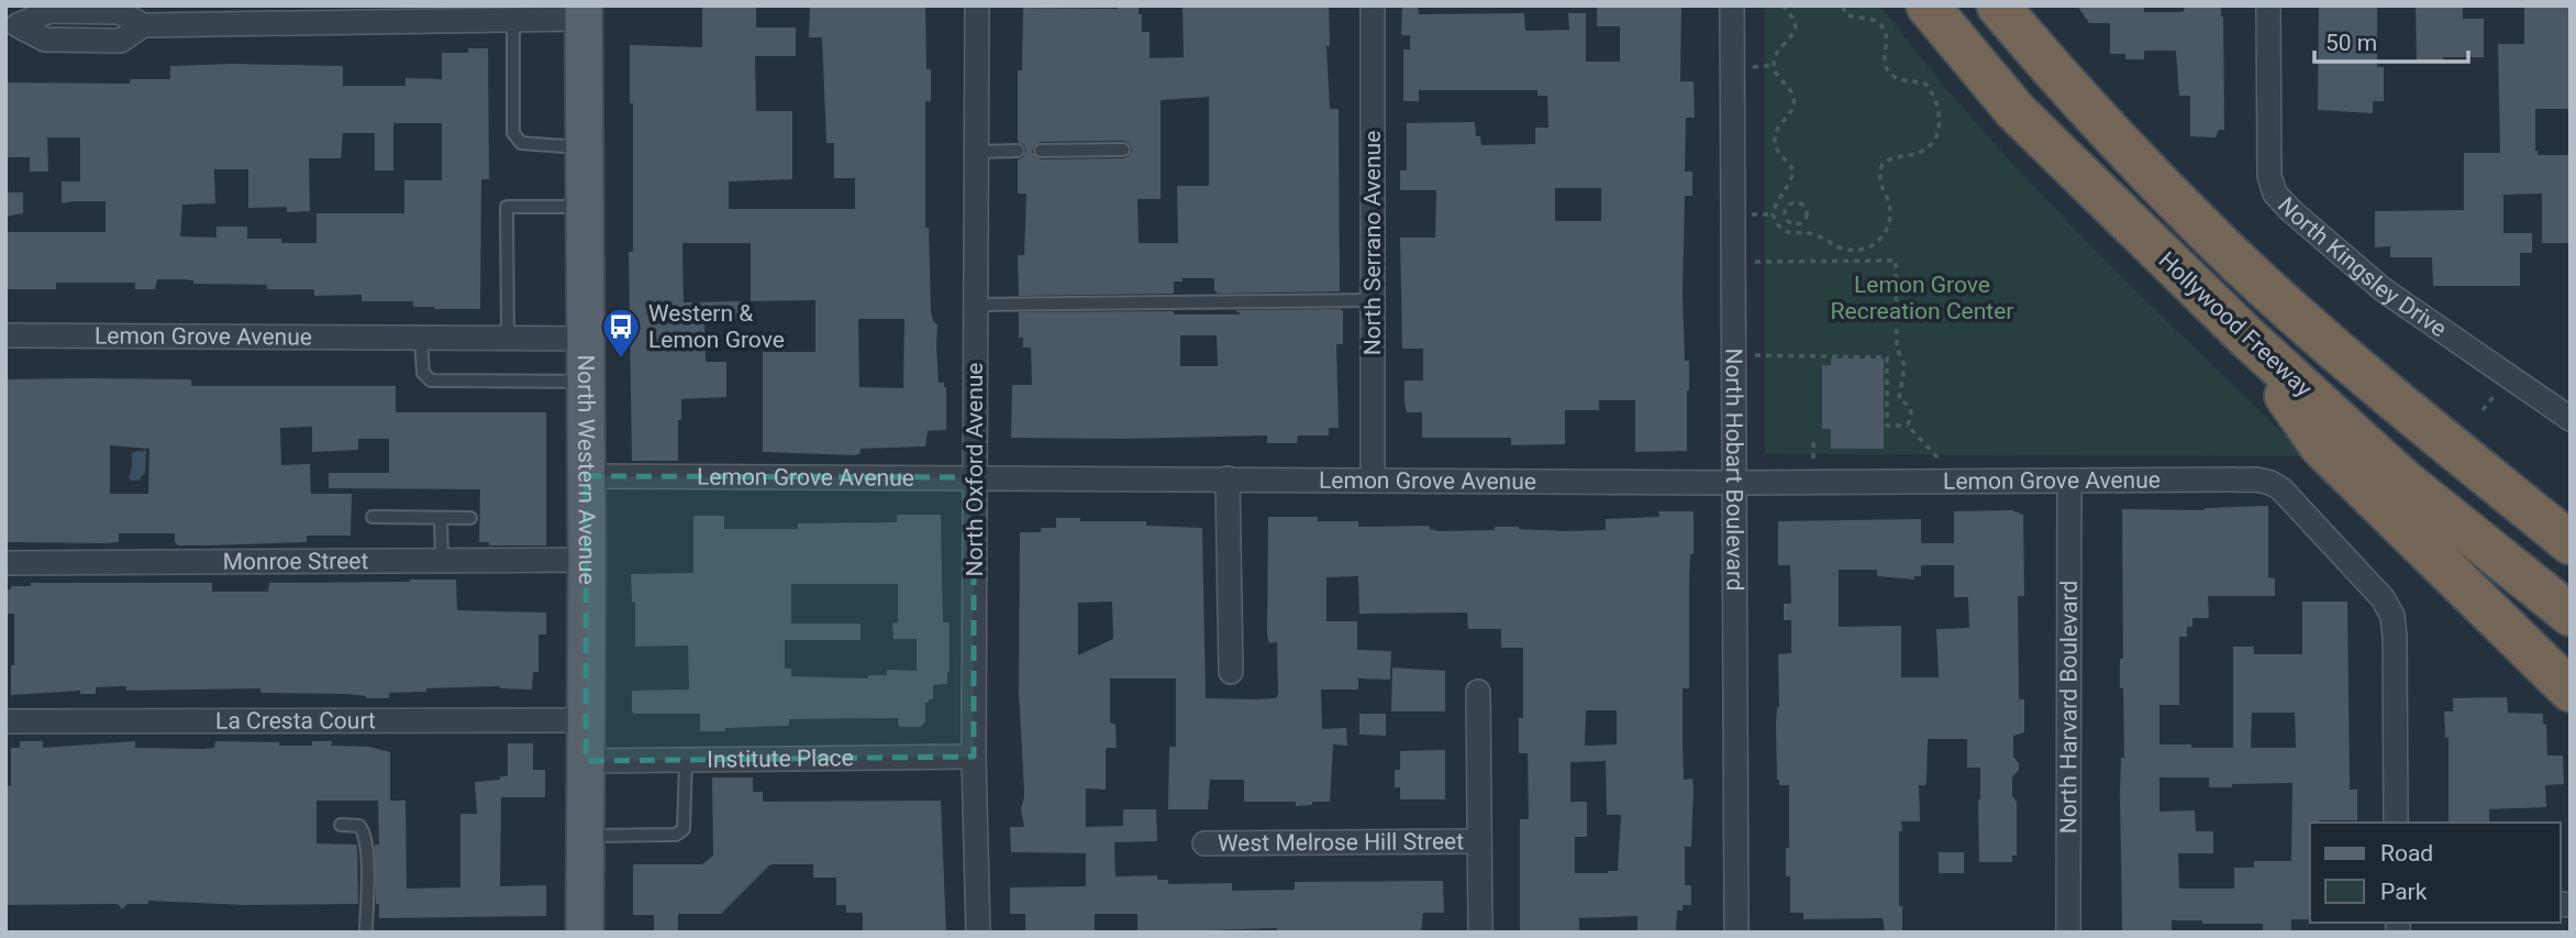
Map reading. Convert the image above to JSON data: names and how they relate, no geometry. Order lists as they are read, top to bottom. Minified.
{"streets":{"highway":["Hollywood Freeway"],"main road":["North Western Avenue"],"street":["North Serrano Avenue","North Kingsley Drive","Lemon Grove Avenue","North Hobart Boulevard","North Oxford Avenue","Monroe Street","North Harvard Boulevard","La Cresta Court","Institute Place","West Melrose Hill Street"]},"crossings":[["North Serrano Avenue","Lemon Grove Avenue"],["Lemon Grove Avenue","North Western Avenue"],["Lemon Grove Avenue","North Hobart Boulevard"],["Lemon Grove Avenue","North Oxford Avenue"],["Lemon Grove Avenue","North Harvard Boulevard"],["North Western Avenue","Monroe Street"],["North Western Avenue","La Cresta Court"],["North Western Avenue","Institute Place"],["North Oxford Avenue","Institute Place"]],"parks":["Lemon Grove Recreation Center"],"places":{"bus stop":["Western & Lemon Grove"]},"legend":["Road","Park"],"scale_bar":"50 m"}
